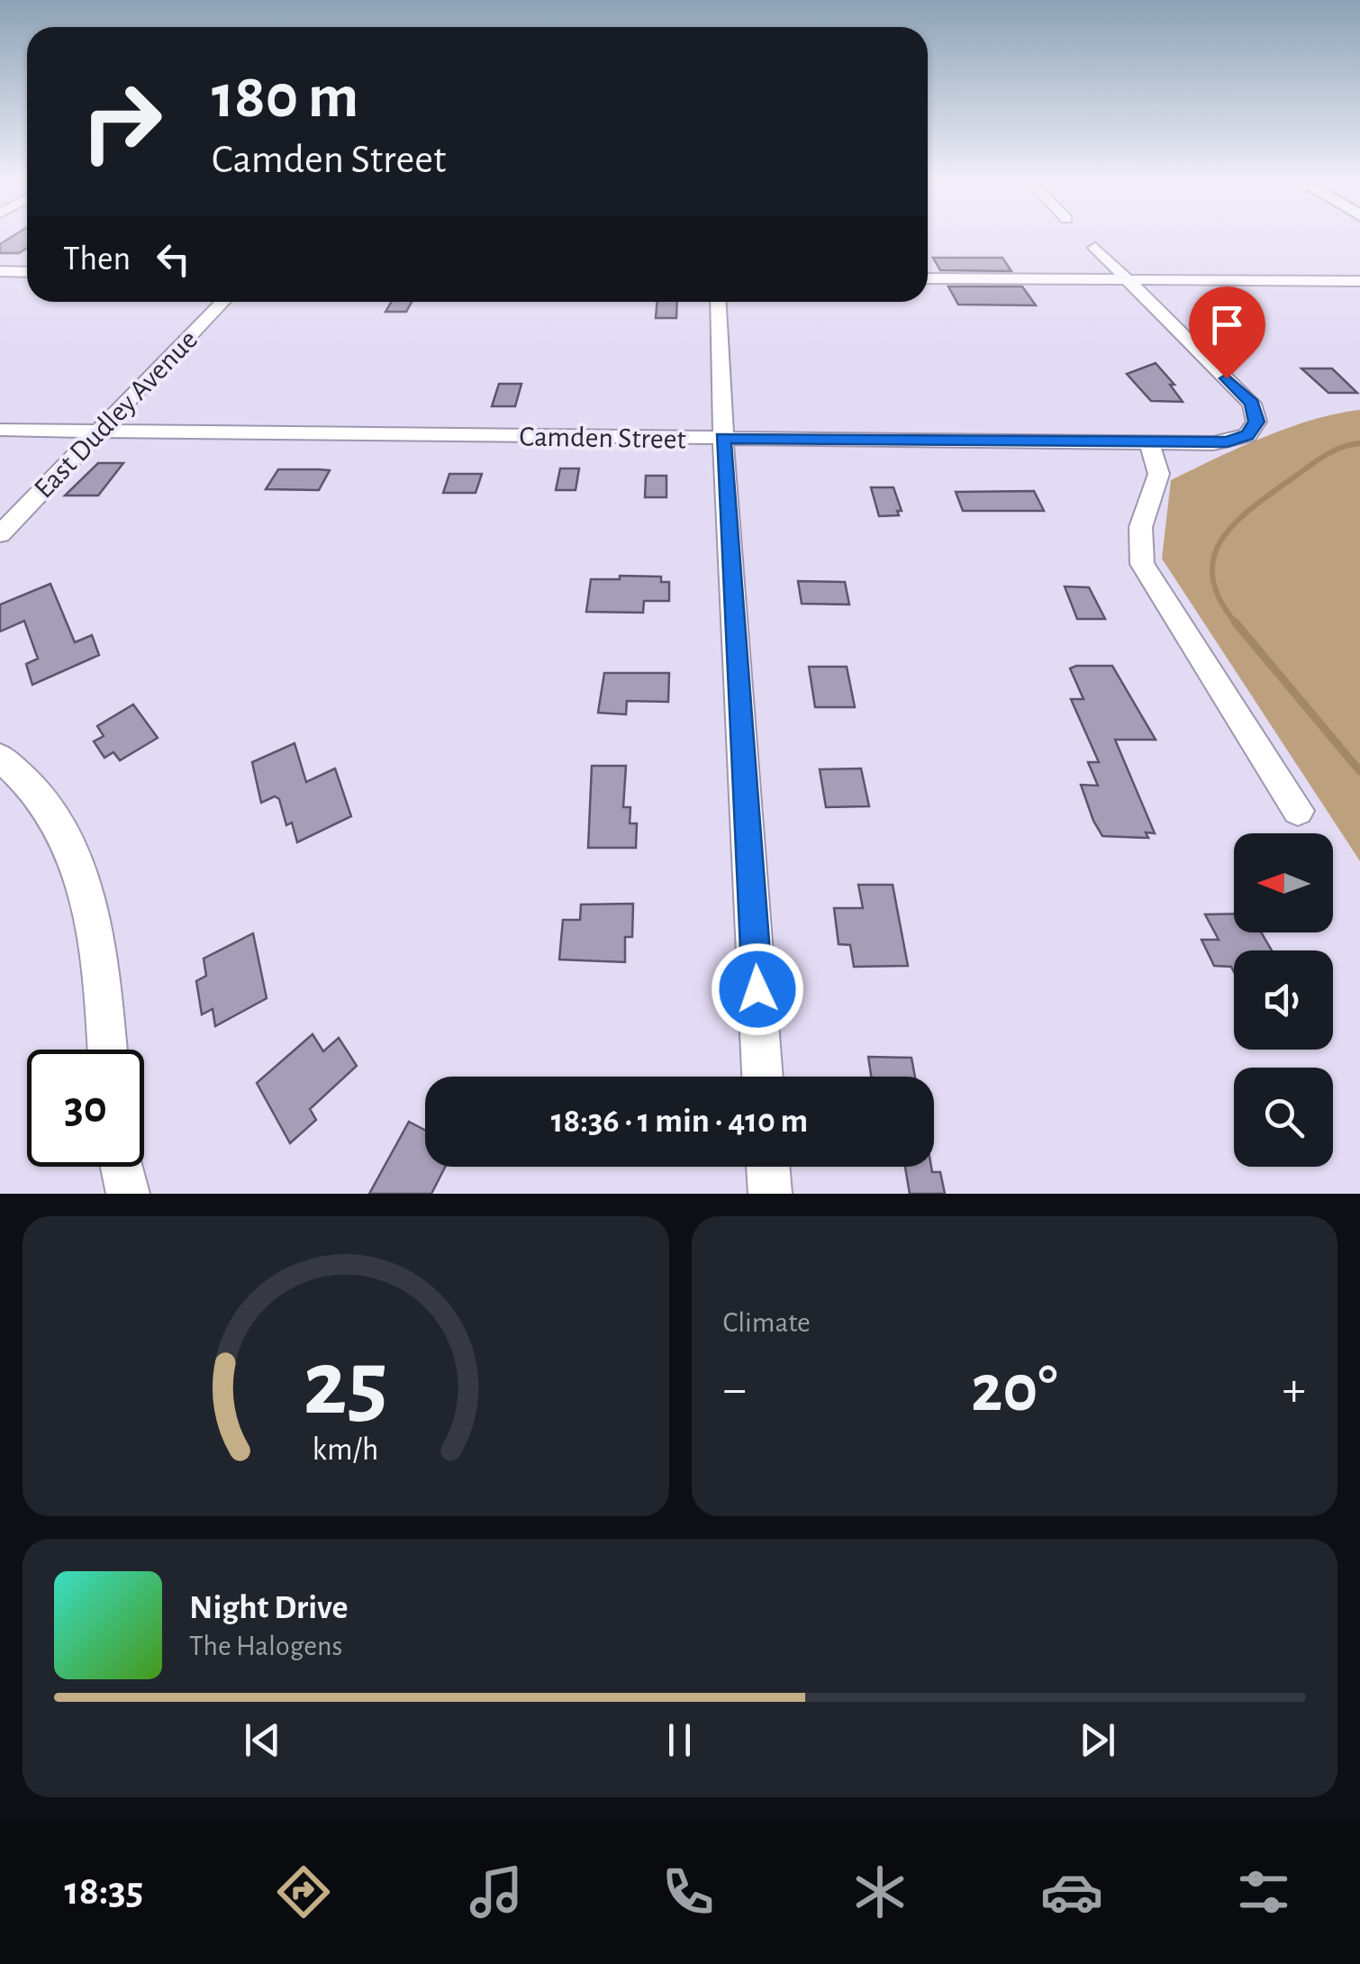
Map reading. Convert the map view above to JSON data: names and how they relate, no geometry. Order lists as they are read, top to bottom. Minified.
{"streets":{"street":["East Dudley Avenue","Camden Street"]},"crossings":[["East Dudley Avenue","Camden Street"]],"north":"left","page":{"turn":["180 m","Camden Street"],"then":"Then","limit":"30","trip":"18:36 · 1 min · 410 m","tile":"Climate","heat":["−","20°","+"],"song":["Night Drive","The Halogens"],"tabs":"18:35","gauge":["25","km/h"]}}
